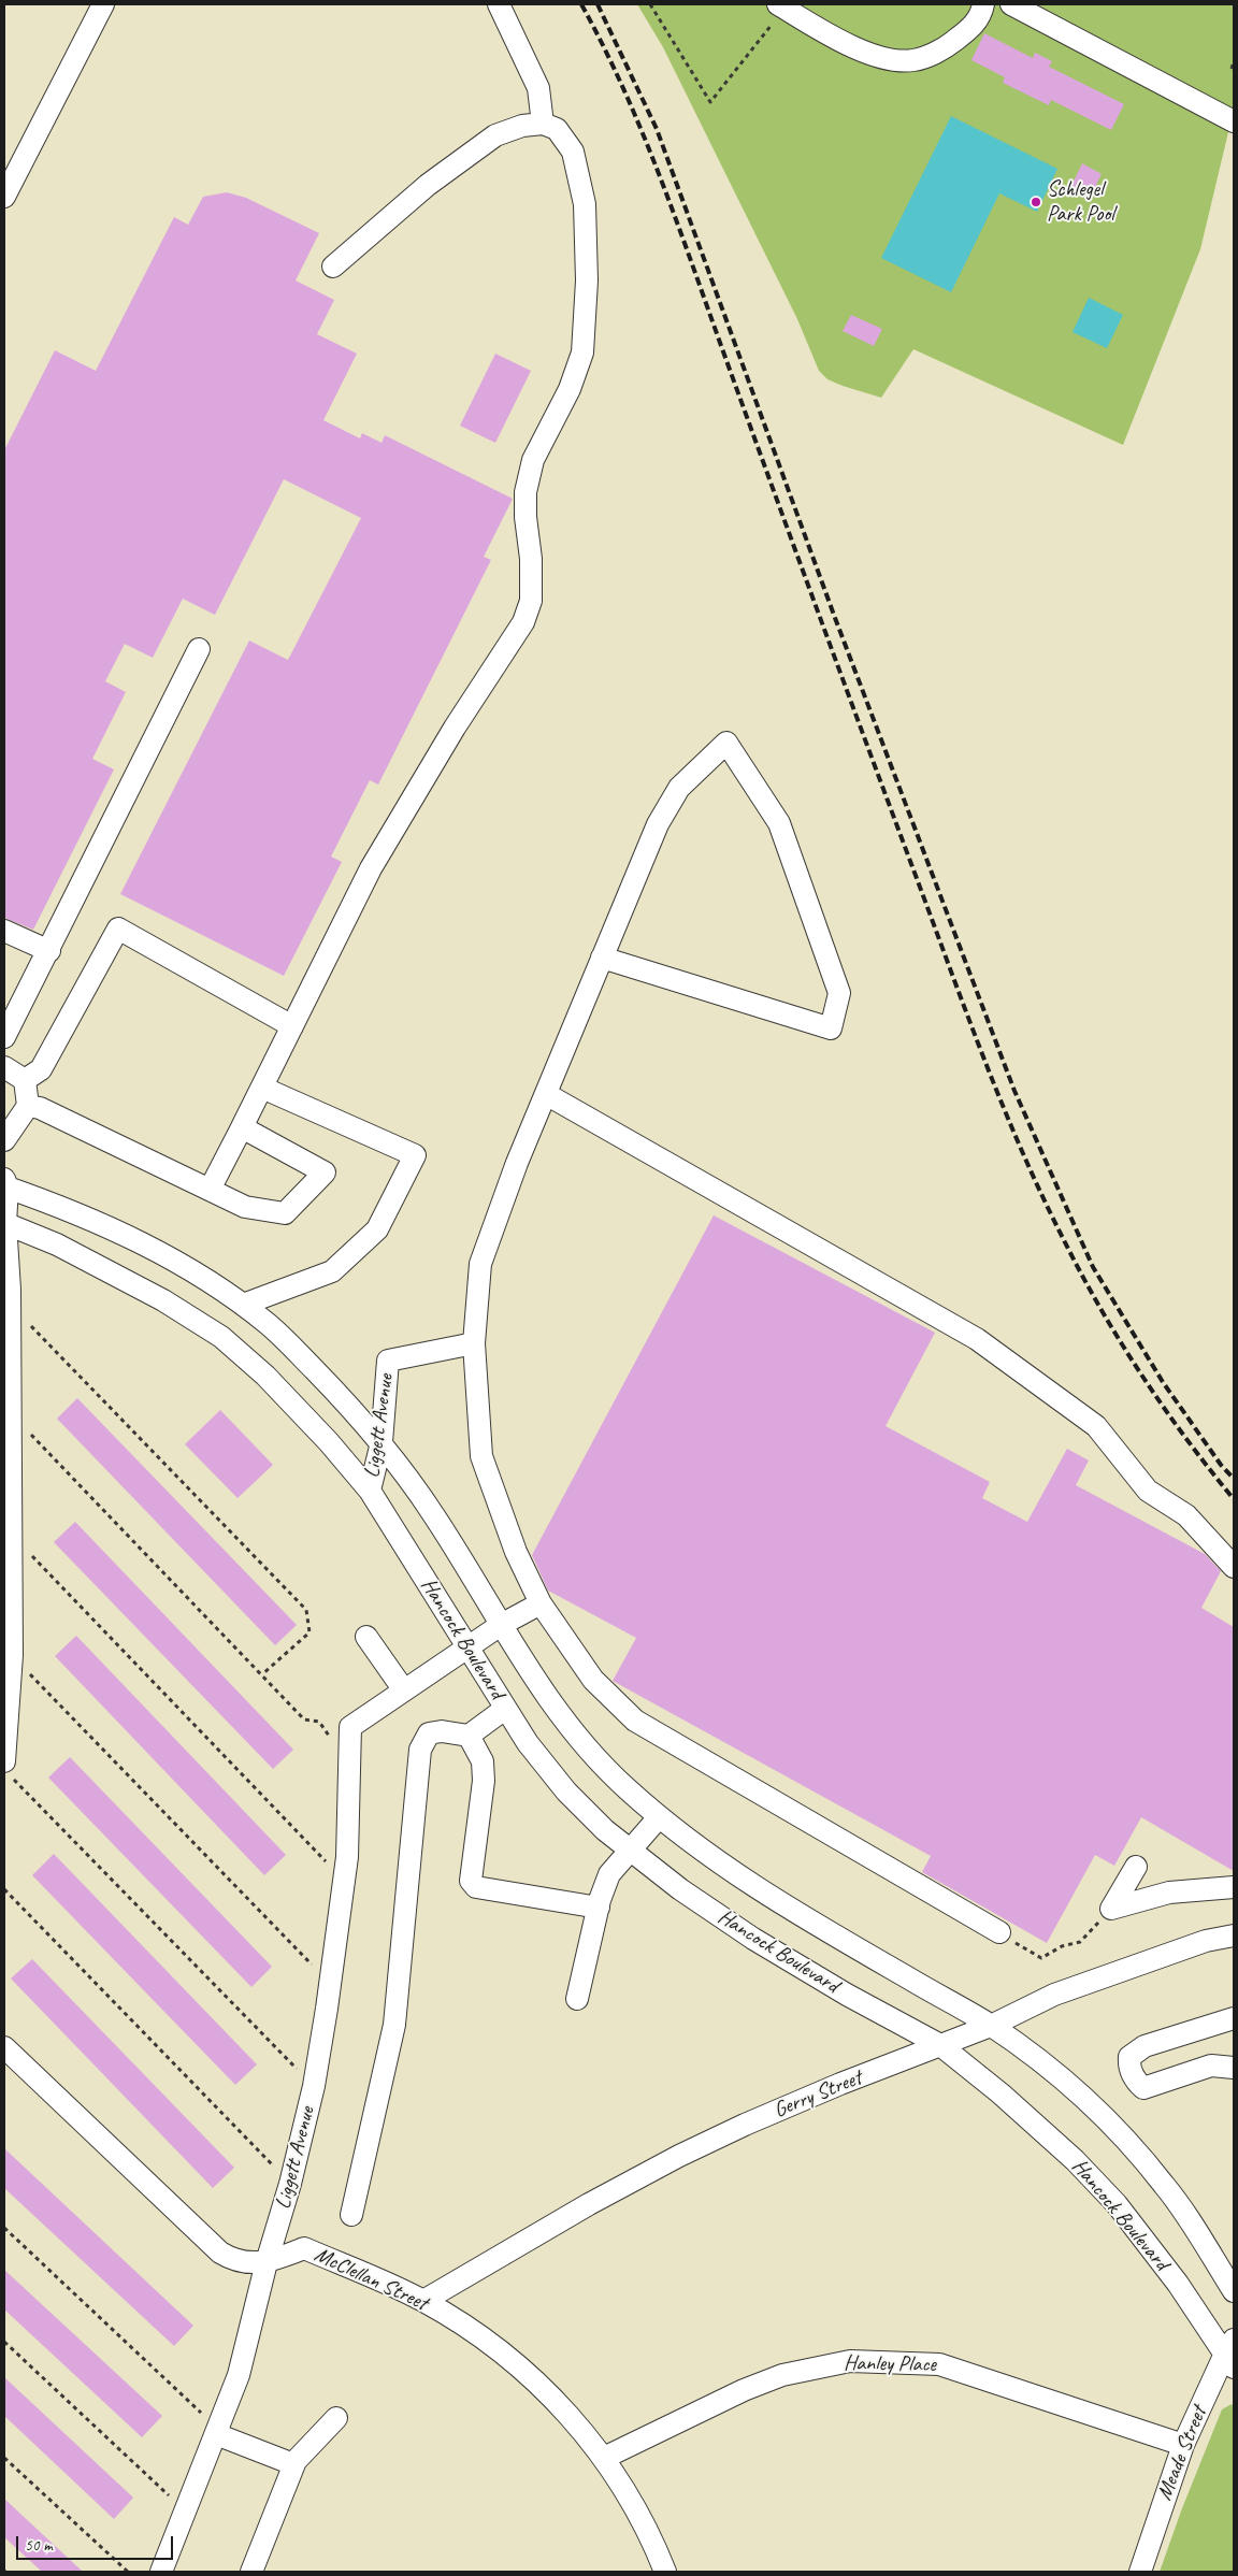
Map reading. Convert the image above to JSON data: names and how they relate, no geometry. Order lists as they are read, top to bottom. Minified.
{"streets":{"street":["Liggett Avenue","Hancock Boulevard","Gerry Street","McClellan Street","Hanley Place","Meade Street"]},"crossings":[["Liggett Avenue","Hancock Boulevard"],["Liggett Avenue","McClellan Street"],["Hancock Boulevard","Gerry Street"],["Hancock Boulevard","Meade Street"],["Gerry Street","McClellan Street"],["McClellan Street","Hanley Place"],["Hanley Place","Meade Street"]],"places":["Schlegel Park Pool"],"scale_bar":"50 m"}
